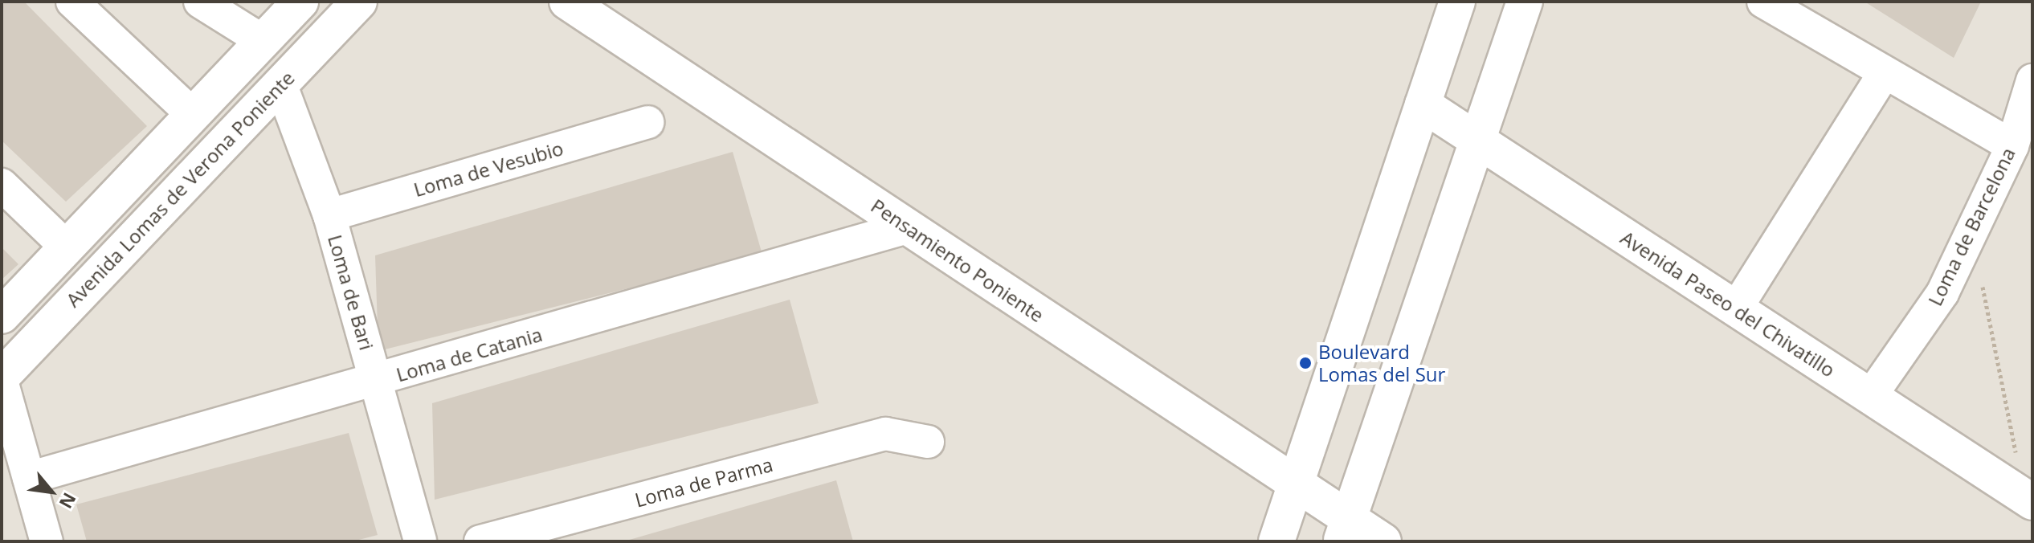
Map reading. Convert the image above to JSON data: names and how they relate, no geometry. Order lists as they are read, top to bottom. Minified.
{"streets":{"street":["Loma de Vesubio","Avenida Lomas de Verona Poniente","Loma de Barcelona","Pensamiento Poniente","Loma de Bari","Avenida Paseo del Chivatillo","Loma de Catania","Loma de Parma"]},"crossings":[["Loma de Vesubio","Loma de Bari"],["Avenida Lomas de Verona Poniente","Loma de Bari"],["Loma de Barcelona","Avenida Paseo del Chivatillo"],["Pensamiento Poniente","Loma de Catania"],["Loma de Bari","Loma de Catania"]],"places":["Boulevard Lomas del Sur"],"north":"bottom right"}
